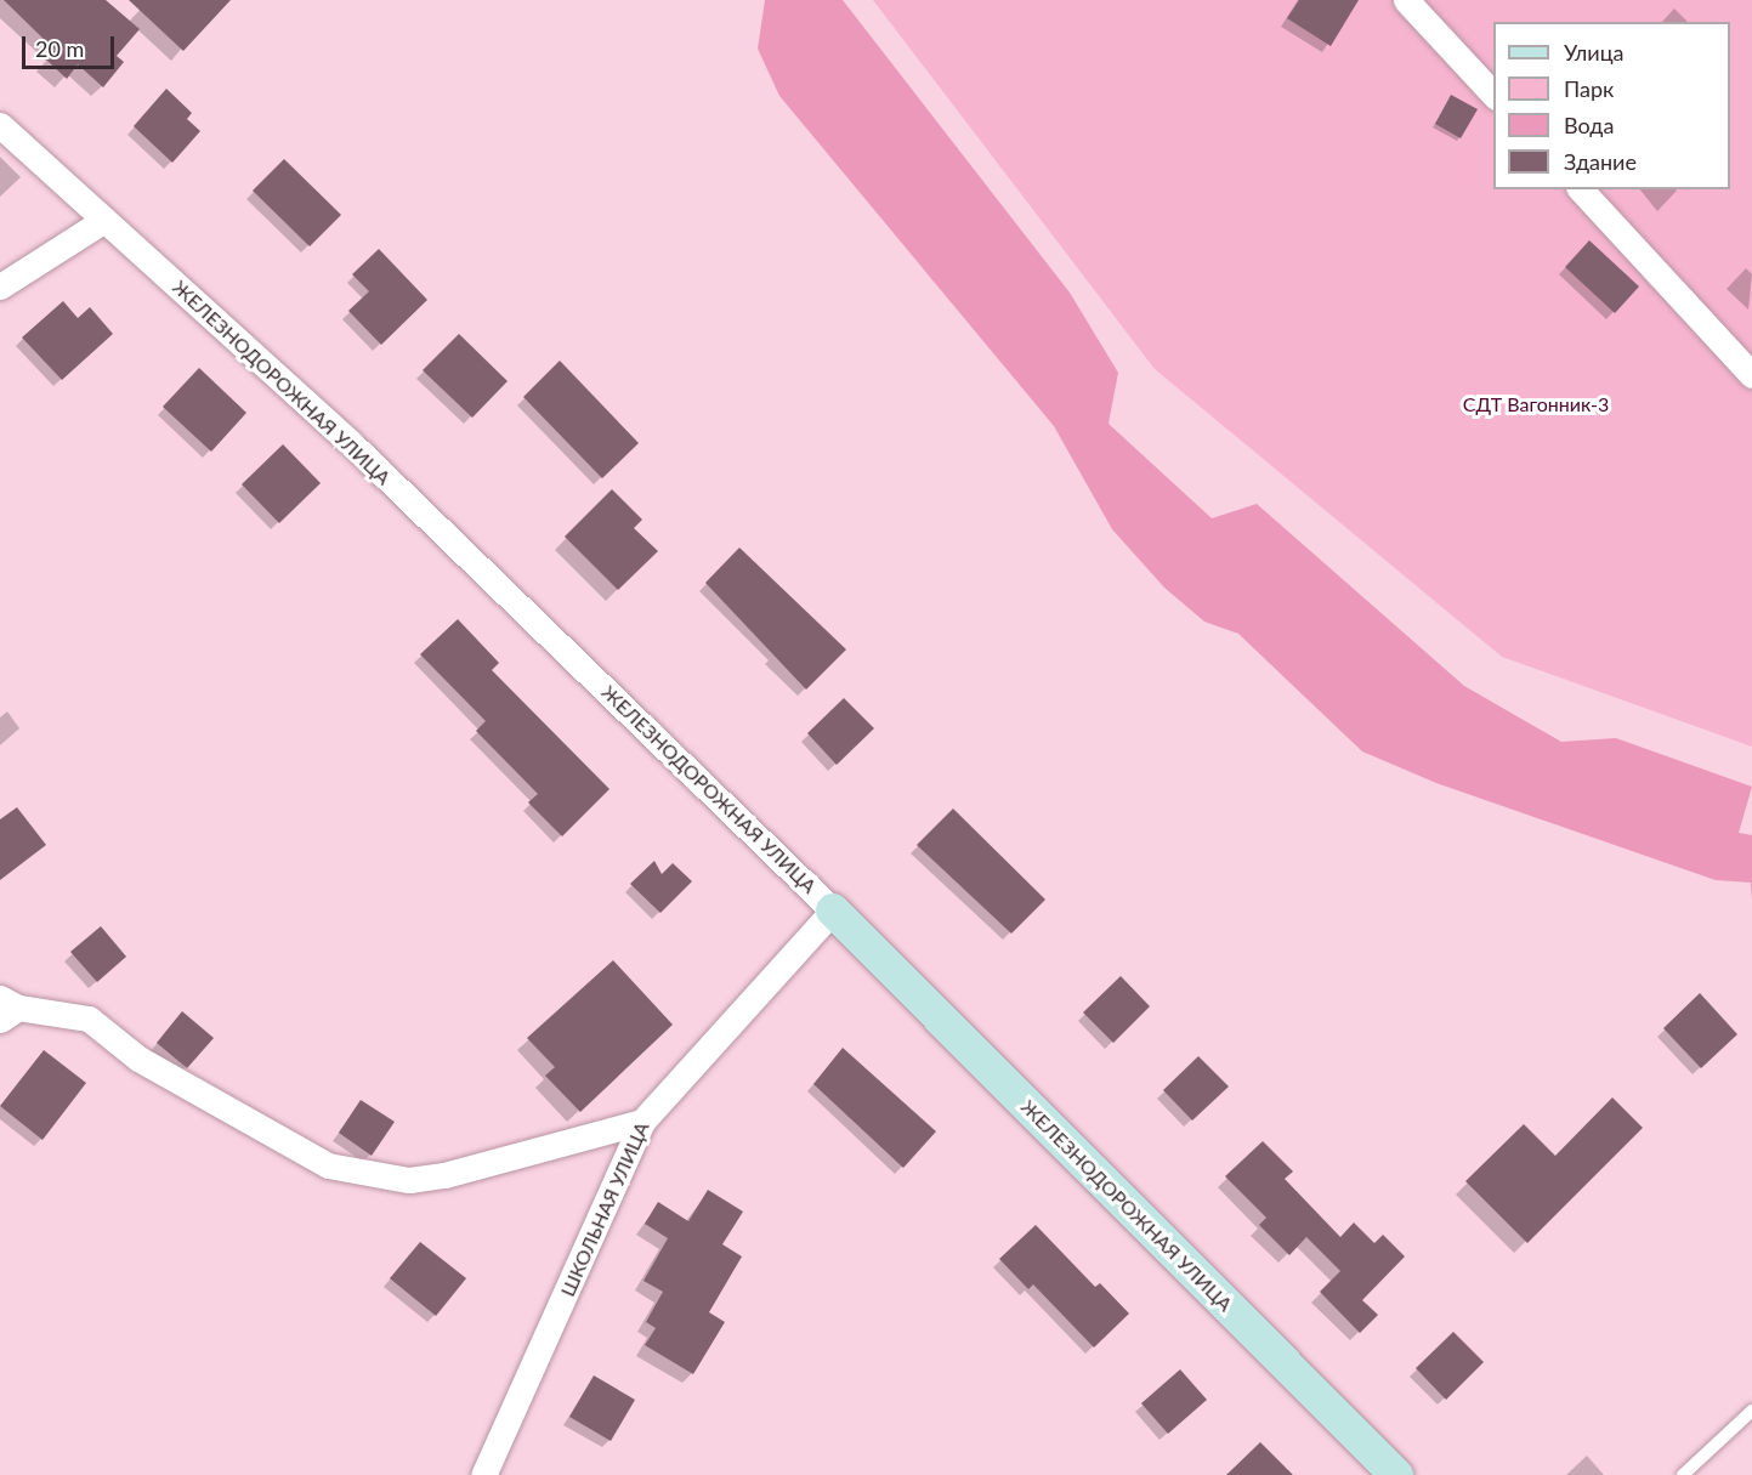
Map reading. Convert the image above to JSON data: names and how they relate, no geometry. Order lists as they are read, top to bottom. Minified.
{"streets":{"street":["ЖЕЛЕЗНОДОРОЖНАЯ УЛИЦА","ШКОЛЬНАЯ УЛИЦА"]},"crossings":[["ЖЕЛЕЗНОДОРОЖНАЯ УЛИЦА","ШКОЛЬНАЯ УЛИЦА"]],"parks":["СДТ Вагонник-3"],"legend":["Улица","Парк","Вода","Здание"],"scale_bar":"20 m"}
